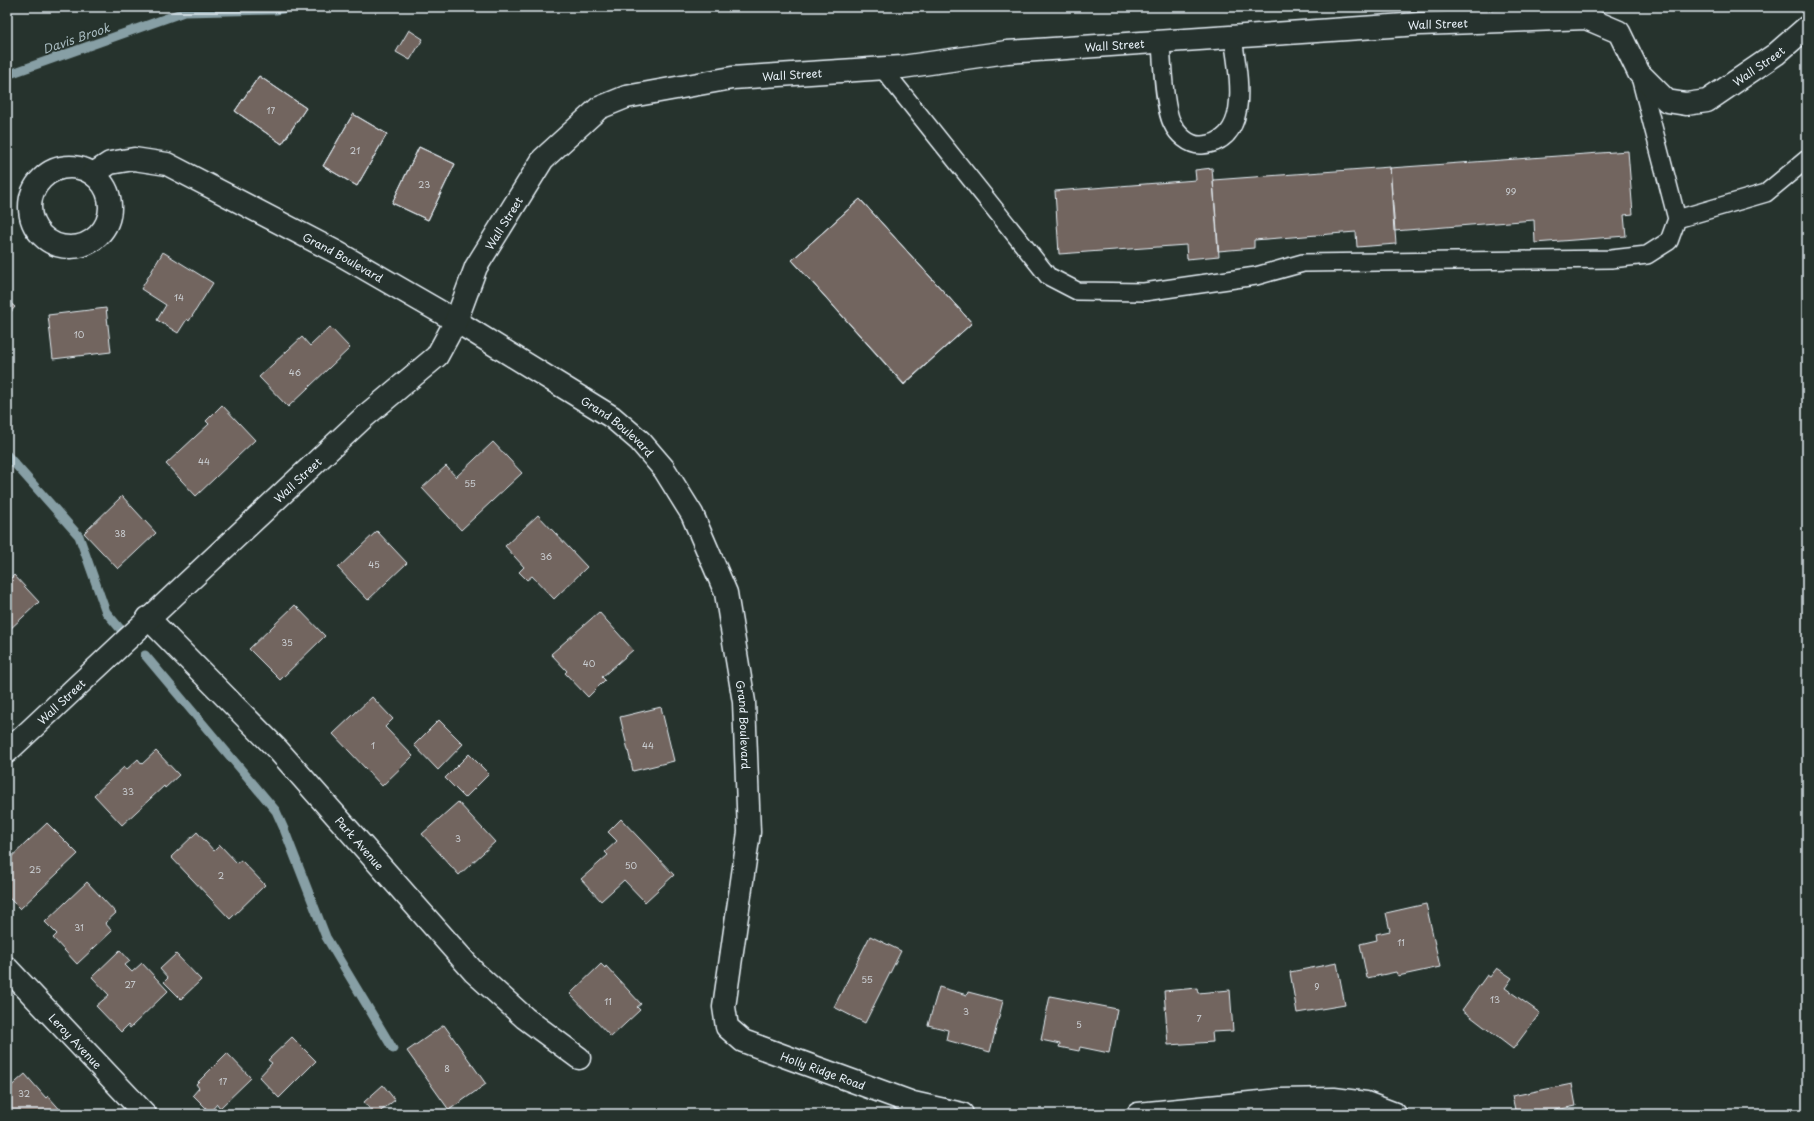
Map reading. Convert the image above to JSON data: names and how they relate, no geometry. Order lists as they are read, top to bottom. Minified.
{"streets":{"street":["Wall Street","Grand Boulevard","Park Avenue","Leroy Avenue","Holly Ridge Road"]},"crossings":[["Wall Street","Grand Boulevard"],["Wall Street","Park Avenue"],["Grand Boulevard","Holly Ridge Road"]],"water":["Davis Brook"],"house_numbers":["17","21","23","99","14","10","46","44","55","38","36","45","35","40","1","44","33","3","50","25","2","31","11","55","27","9","13","11","3","7","5","8","17","32"]}
